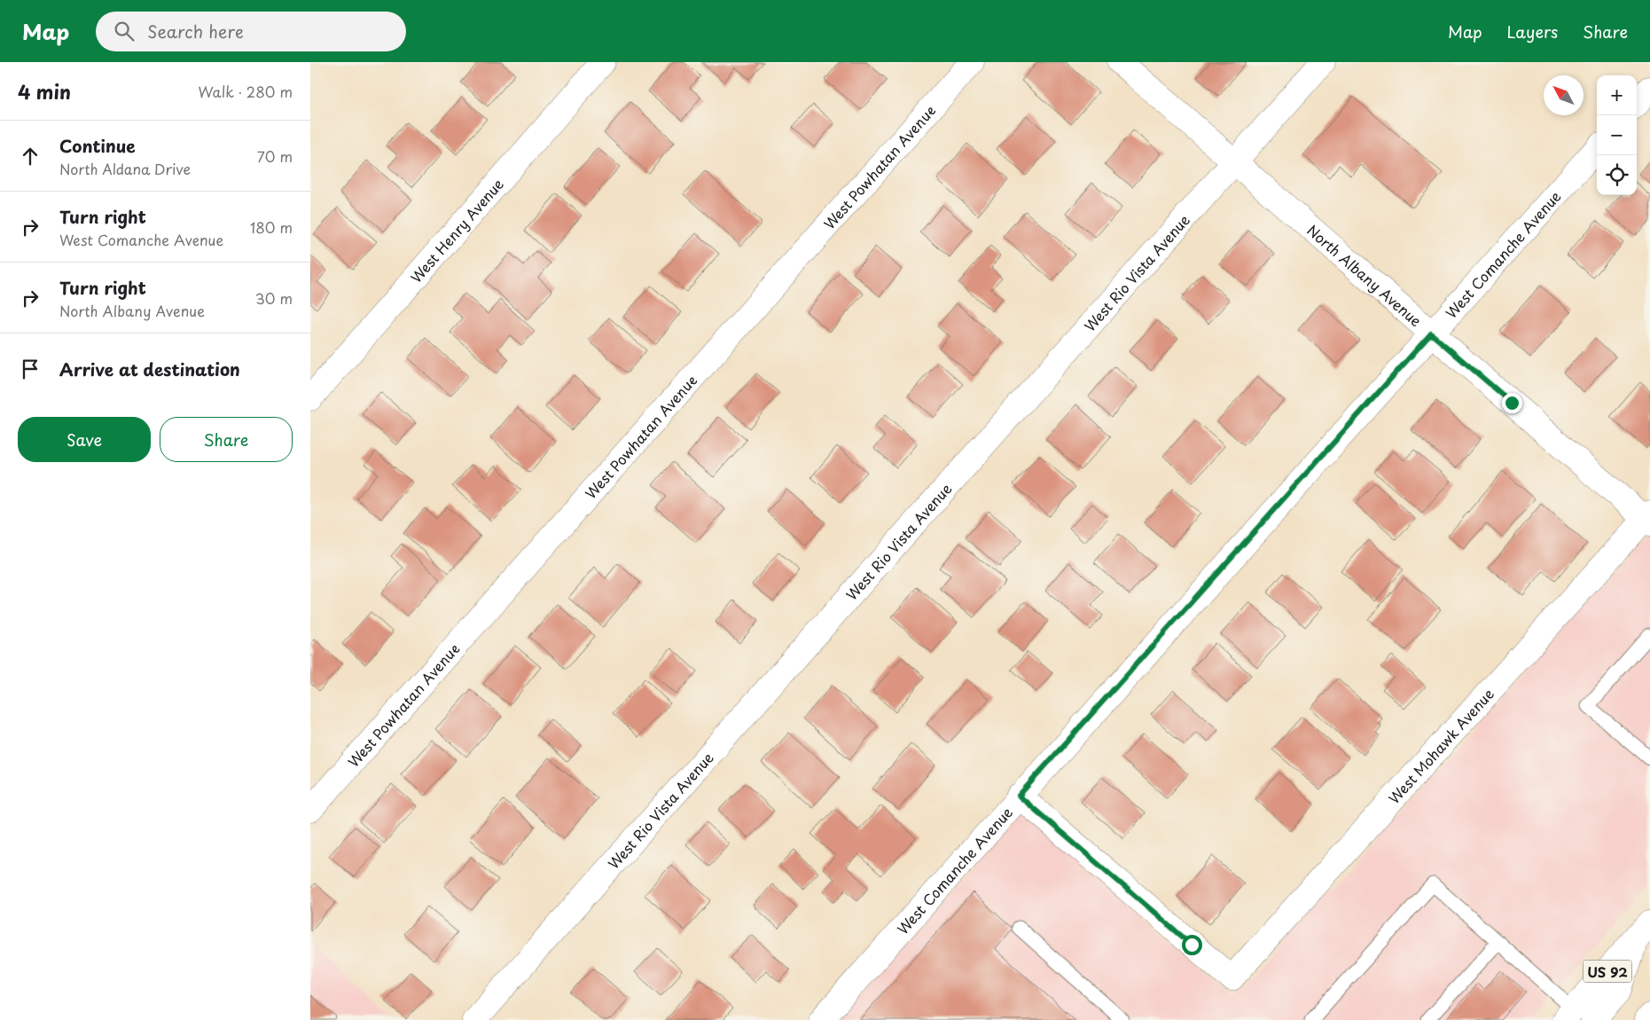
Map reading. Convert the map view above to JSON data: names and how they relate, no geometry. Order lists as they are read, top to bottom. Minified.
{"streets":{"street":["West Powhatan Avenue","West Henry Avenue","West Comanche Avenue","West Rio Vista Avenue","North Albany Avenue","West Mohawk Avenue"]},"crossings":[["West Comanche Avenue","North Albany Avenue"],["West Comanche Avenue","West Mohawk Avenue"],["West Rio Vista Avenue","North Albany Avenue"],["North Albany Avenue","West Mohawk Avenue"]],"north":"top left","page":{"header":"Map","search":"Search here","nav":["Map","Layers","Share"],"heading":["4 min","Walk · 280 m"],"map_buttons":["+","−"],"list":[["Continue","North Aldana Drive","70 m"],["Turn right","West Comanche Avenue","180 m"],["Turn right","North Albany Avenue","30 m"],"Arrive at destination"],"buttons":["Save","Share"]}}
